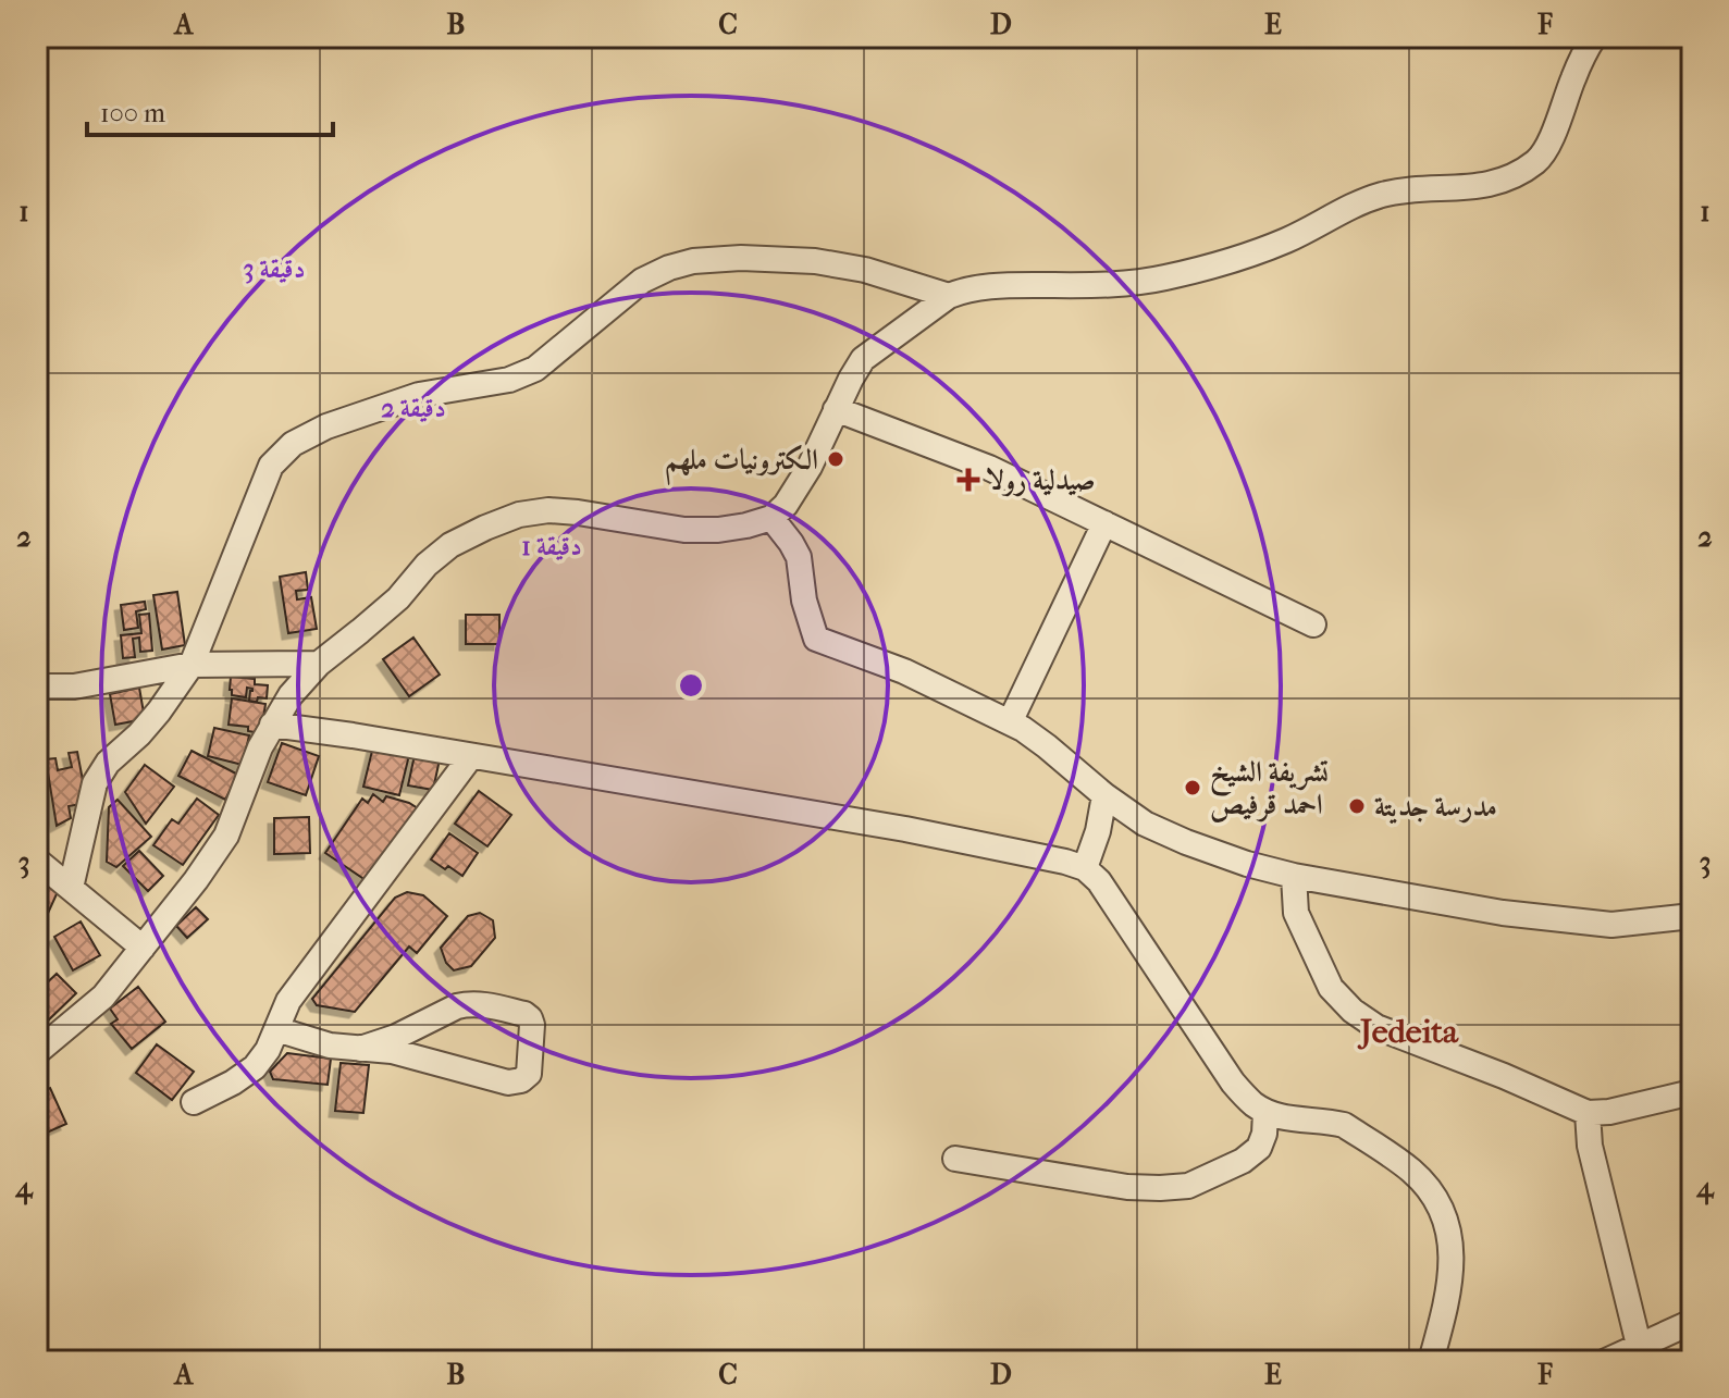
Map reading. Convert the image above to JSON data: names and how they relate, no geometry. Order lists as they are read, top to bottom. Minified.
{"districts":["Jedeita"],"places":{"other":["الكترونيات ملهم","تشريفة الشيخ احمد قرفيص","مدرسة جديتة"],"health":["صيدلية رولا"]},"scale_bar":"100 m","grid":{"columns":["A","B","C","D","E","F"],"rows":["1","2","3","4"]},"rings":["3 دقيقة","2 دقيقة","1 دقيقة"]}
